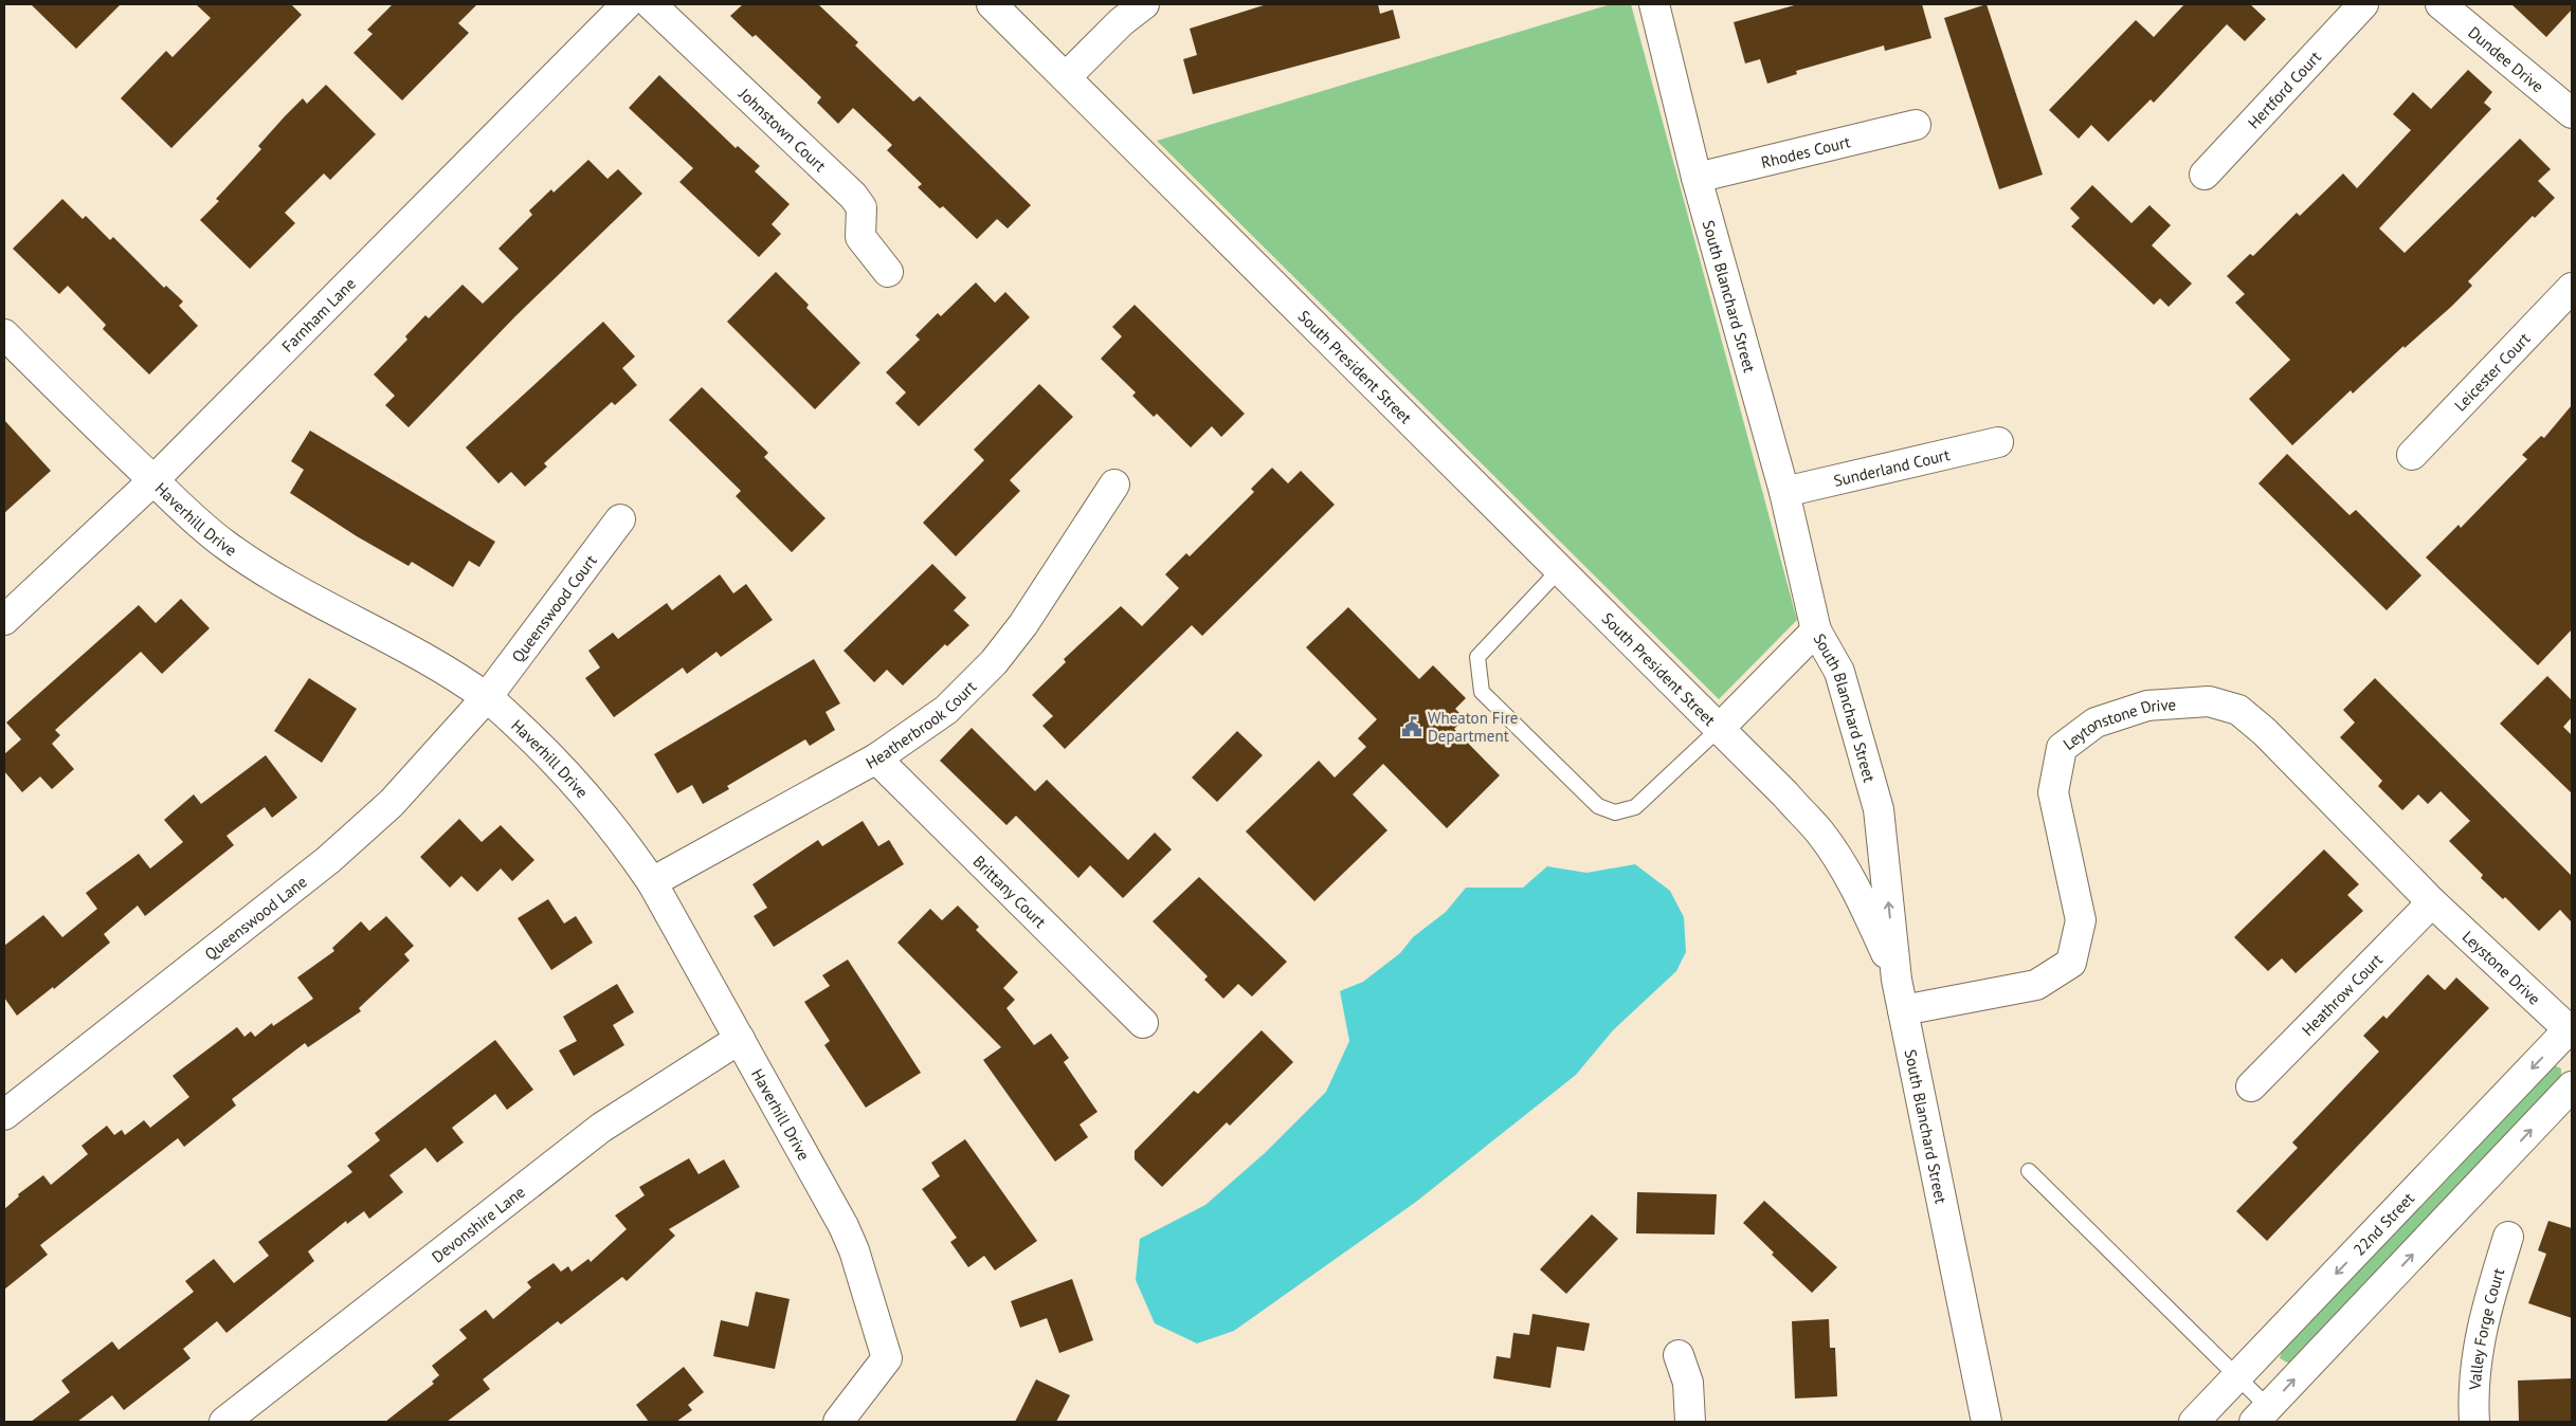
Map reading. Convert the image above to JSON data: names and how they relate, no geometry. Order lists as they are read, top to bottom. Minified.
{"streets":{"street":["Dundee Drive","Hertford Court","Johnstown Court","Rhodes Court","South Blanchard Street","Farnham Lane","South President Street","Leicester Court","Sunderland Court","Haverhill Drive","Queenswood Court","Heatherbrook Court","Leytonstone Drive","Brittany Court","Queenswood Lane","Leystone Drive","Heathrow Court","Devonshire Lane","22nd Street","Valley Forge Court"]},"crossings":[["Rhodes Court","South Blanchard Street"],["South Blanchard Street","South President Street"],["South Blanchard Street","Sunderland Court"],["South Blanchard Street","Leytonstone Drive"],["Farnham Lane","Haverhill Drive"],["Haverhill Drive","Queenswood Court"],["Haverhill Drive","Heatherbrook Court"],["Haverhill Drive","Queenswood Lane"],["Haverhill Drive","Devonshire Lane"],["Queenswood Court","Queenswood Lane"],["Heatherbrook Court","Brittany Court"],["Leytonstone Drive","Leystone Drive"],["Leytonstone Drive","Heathrow Court"],["Leystone Drive","Heathrow Court"],["Leystone Drive","22nd Street"]],"places":{"public building":["Wheaton Fire Department"]}}
